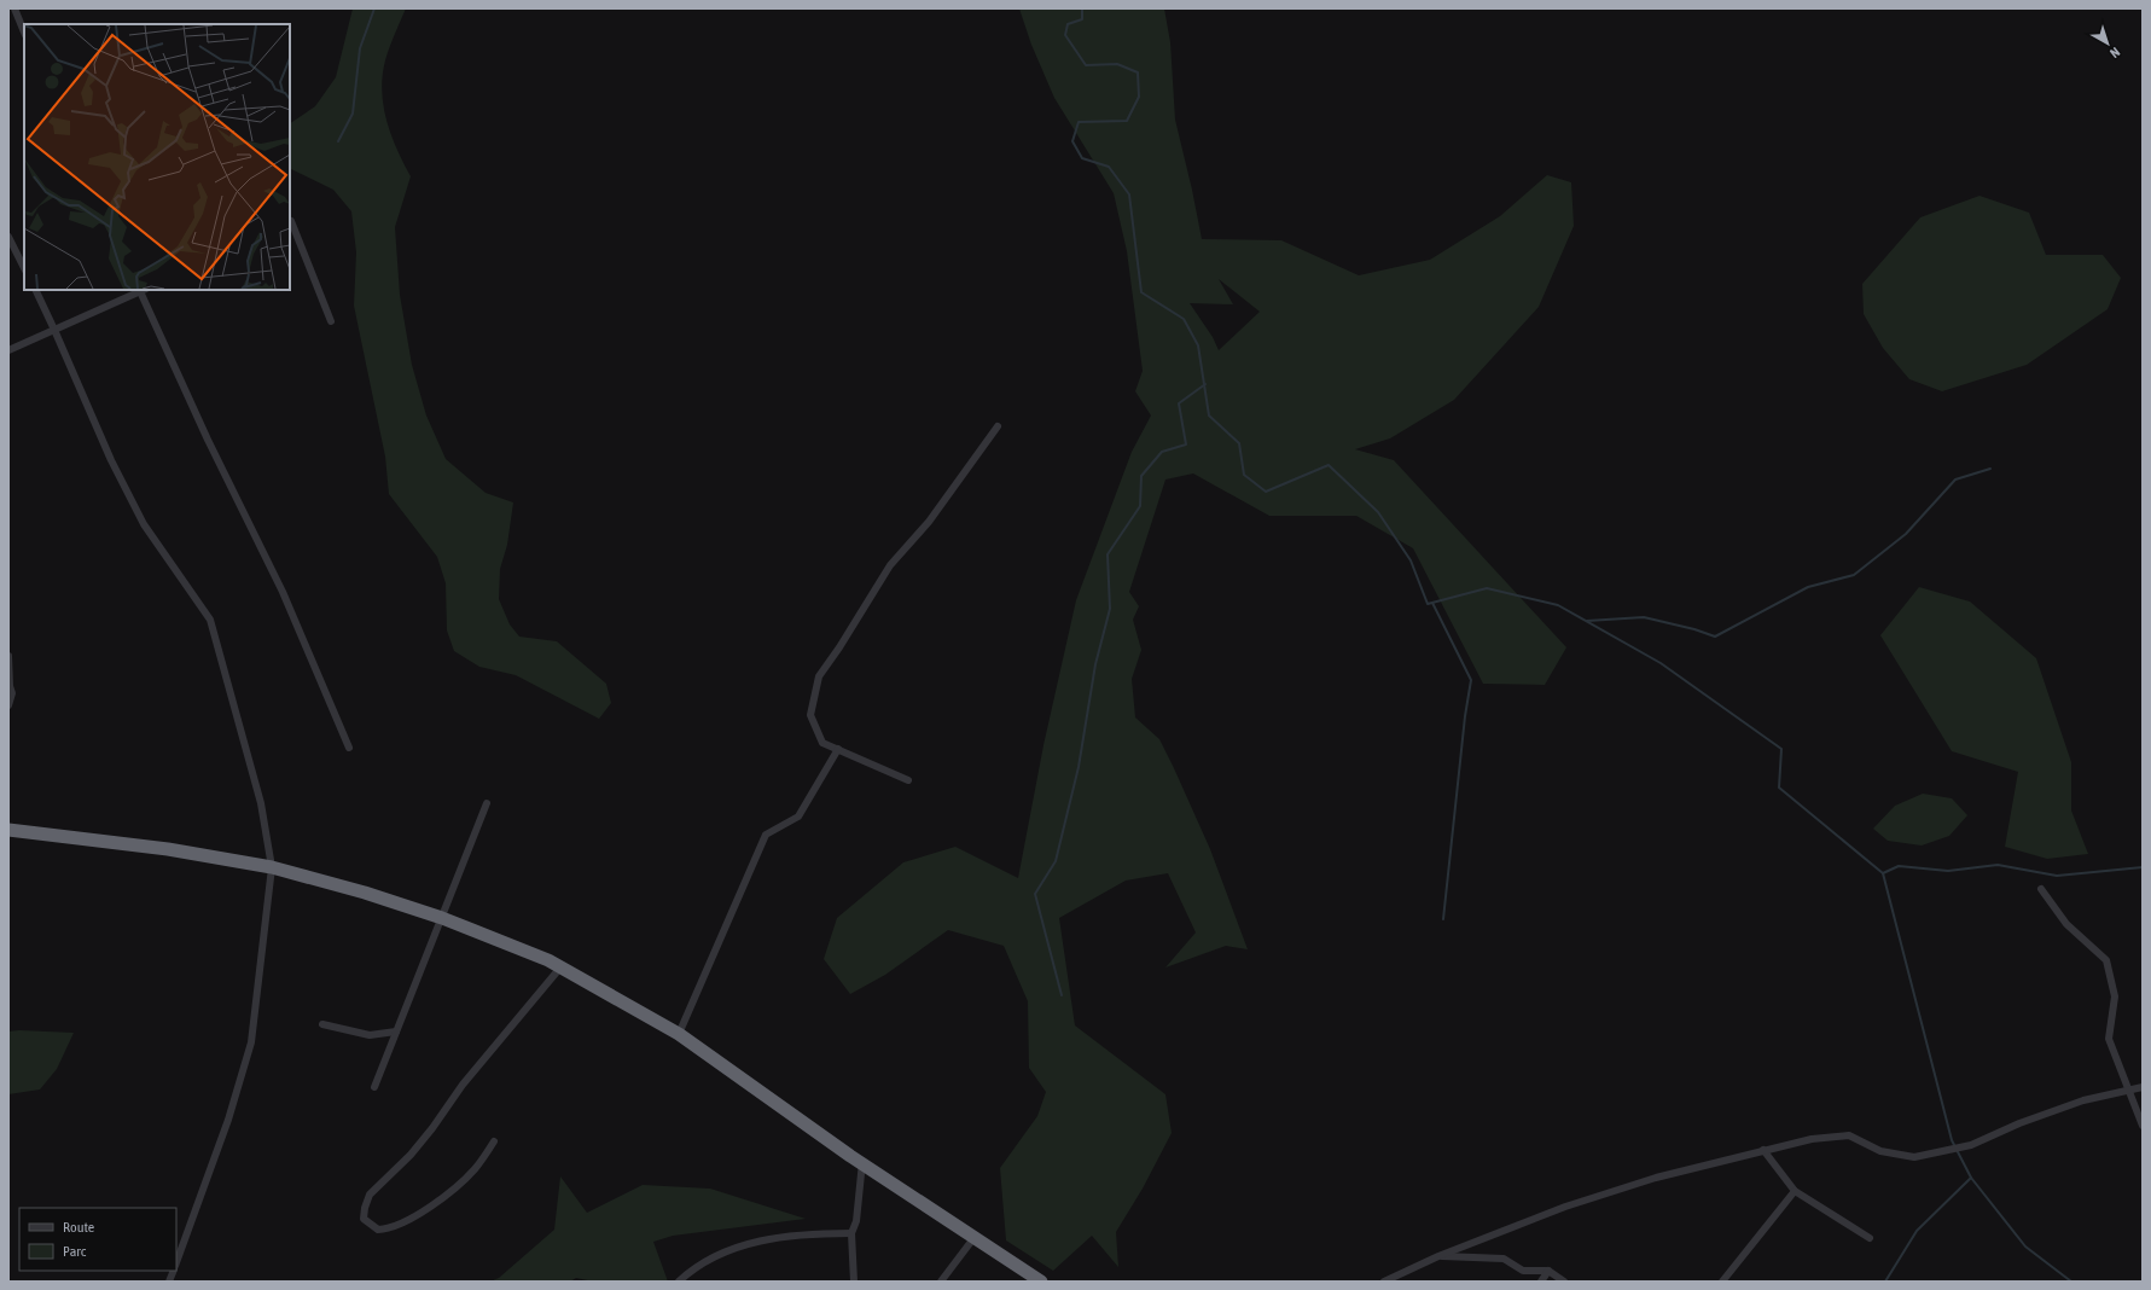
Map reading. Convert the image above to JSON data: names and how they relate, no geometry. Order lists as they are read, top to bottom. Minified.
{"legend":["Route","Parc"],"north":"bottom right"}
